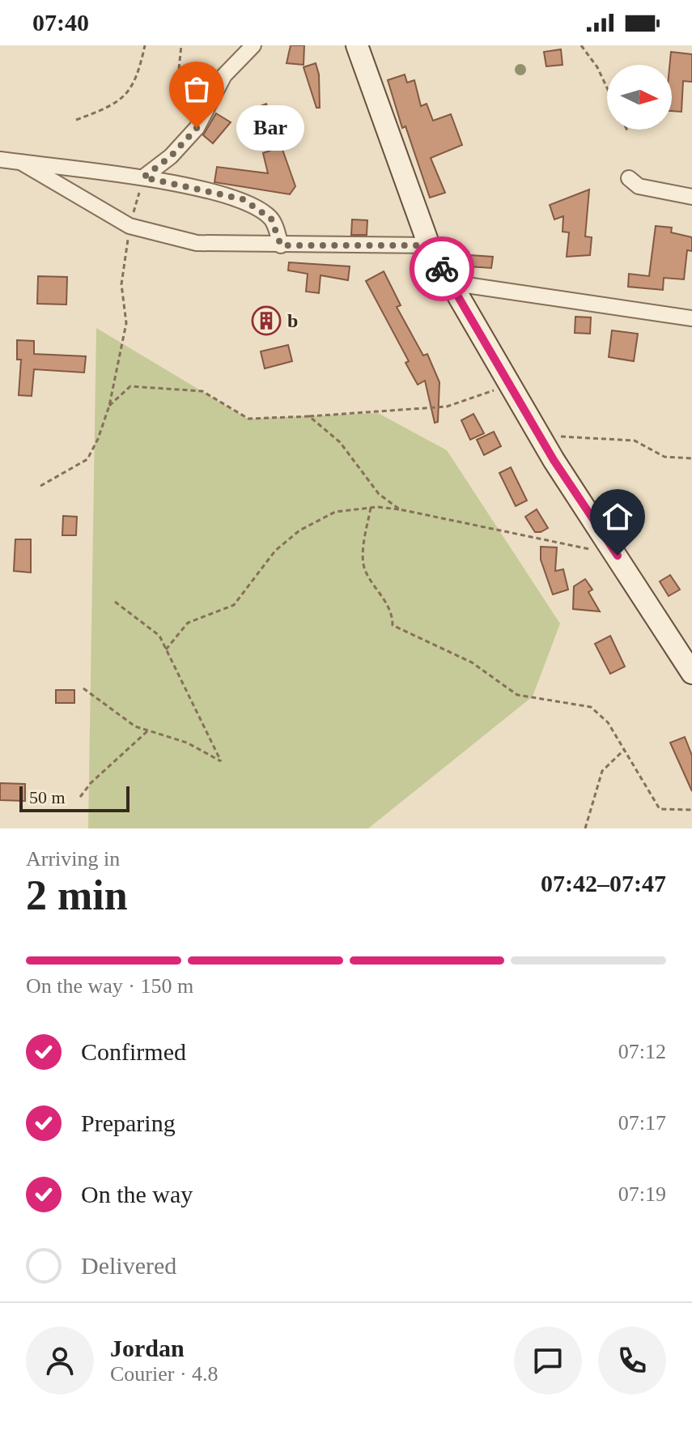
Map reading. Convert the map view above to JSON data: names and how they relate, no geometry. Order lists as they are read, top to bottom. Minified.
{"places":{"other":["Bar"],"building":["b"]},"scale_bar":"50 m","north":"right","page":{"status":"07:40","bubble":"Bar","scale":"50 m","heading":["2 min","Arriving in","07:42–07:47"],"panel":["Jordan","Courier · 4.8"],"bar":"On the way · 150 m","list":[["Confirmed","07:12"],["Preparing","07:17"],["On the way","07:19"],"Delivered"]}}
